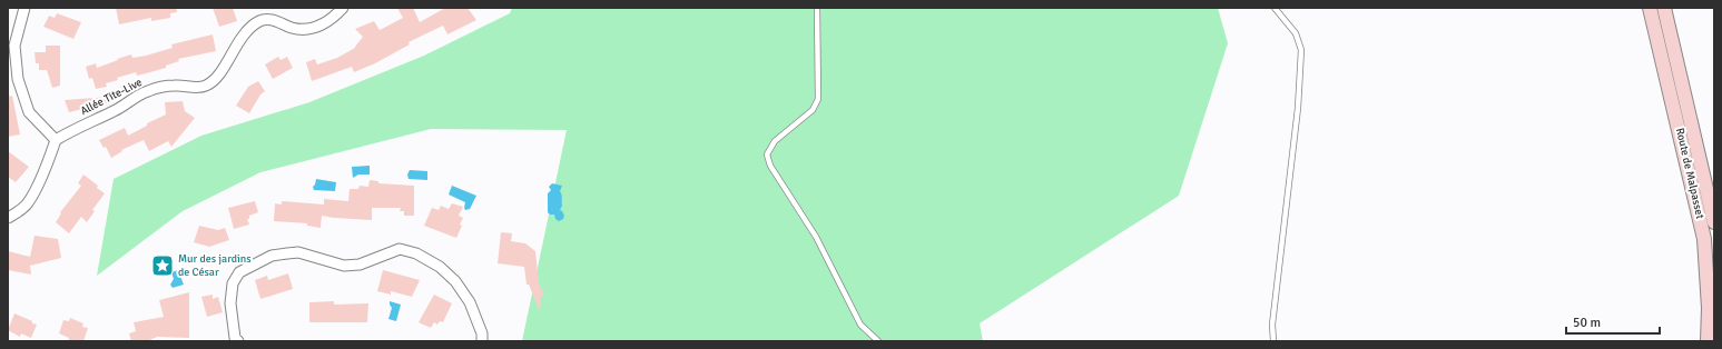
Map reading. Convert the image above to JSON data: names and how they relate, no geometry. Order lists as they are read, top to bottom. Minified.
{"streets":{"main road":["Route de Malpasset"],"street":["Allée Tite-Live"]},"places":{"place":["Mur des jardins de César"]},"scale_bar":"50 m"}
